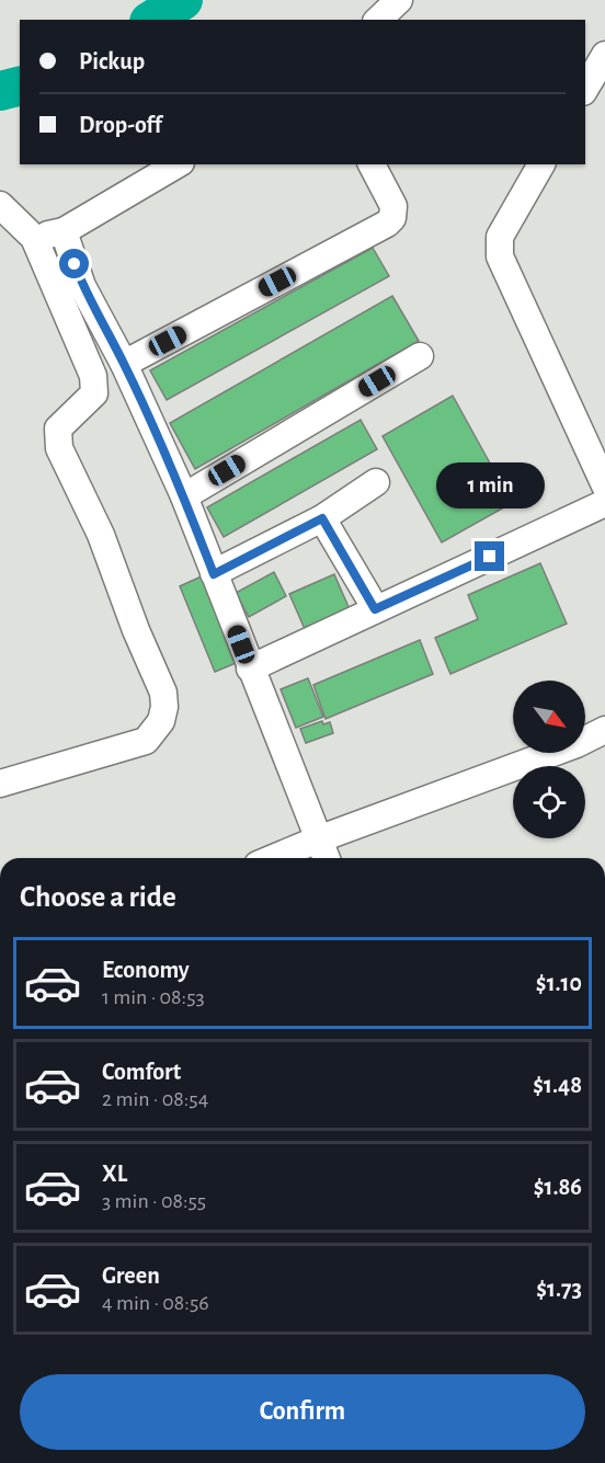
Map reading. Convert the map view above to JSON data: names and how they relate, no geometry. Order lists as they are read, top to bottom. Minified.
{"north":"bottom right","page":{"banner":["Pickup","Drop-off"],"bubble":"1 min","heading":"Choose a ride","list":[{"name":"Economy","note":"1 min · 08:53","value":"$1.10"},{"name":"Comfort","note":"2 min · 08:54","value":"$1.48"},{"name":"XL","note":"3 min · 08:55","value":"$1.86"},{"name":"Green","note":"4 min · 08:56","value":"$1.73"}],"buttons":"Confirm"}}
